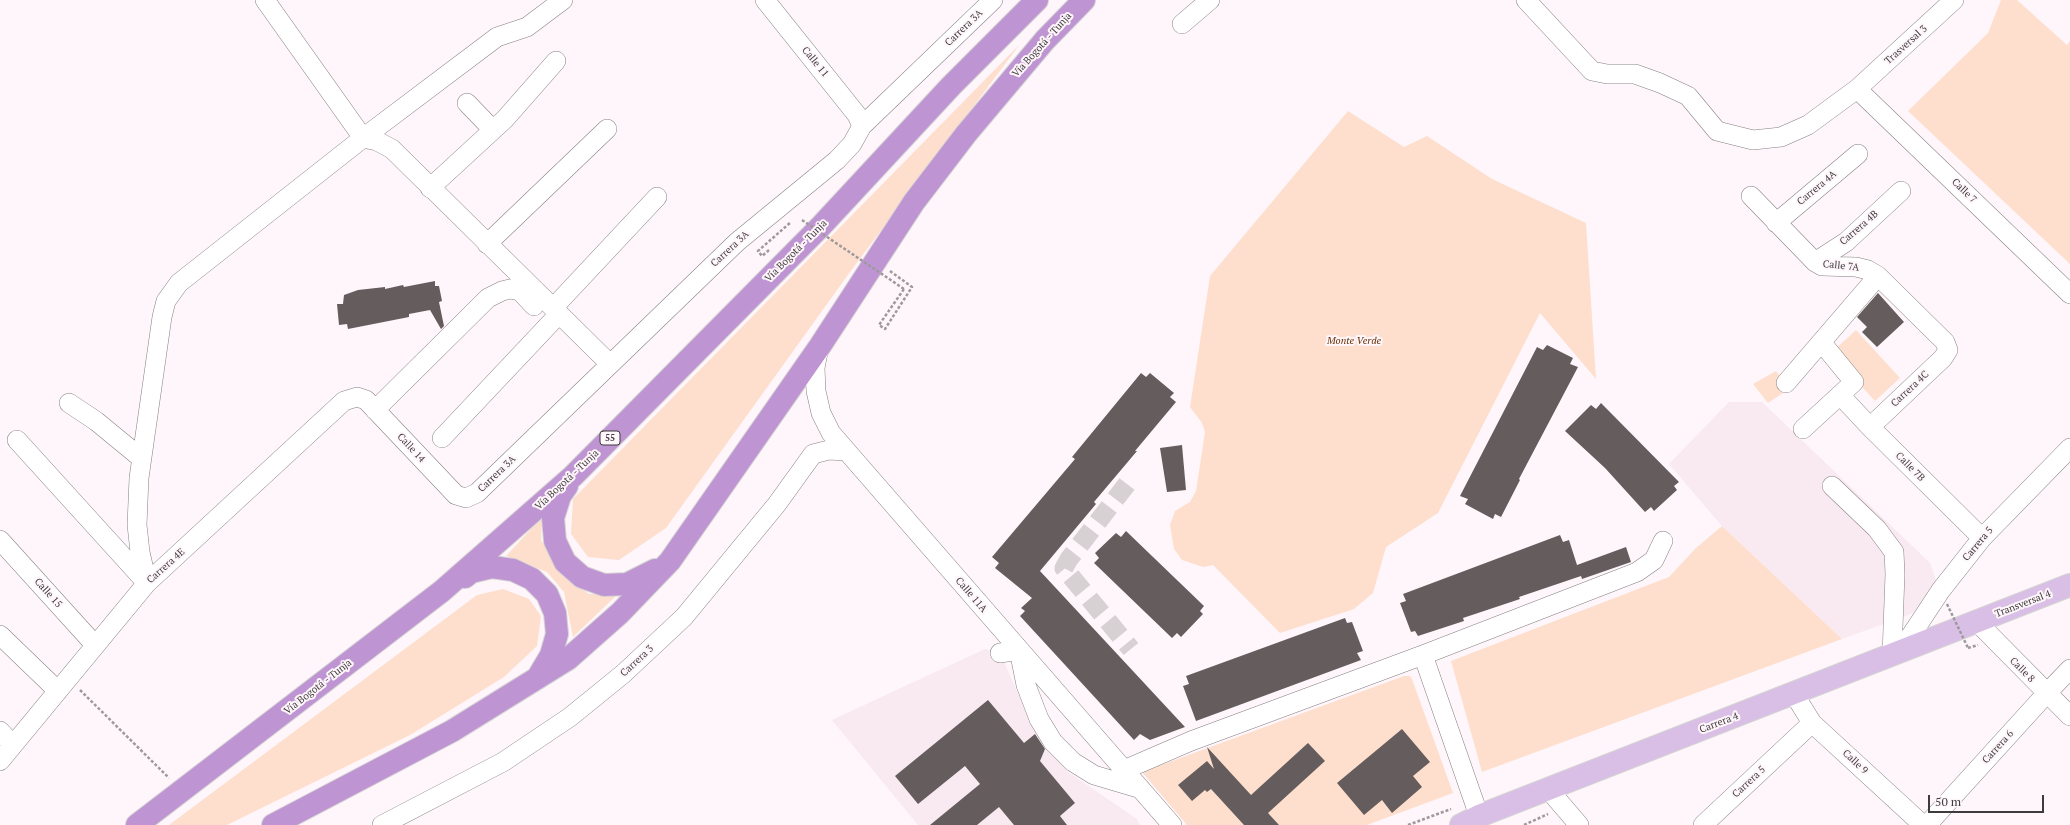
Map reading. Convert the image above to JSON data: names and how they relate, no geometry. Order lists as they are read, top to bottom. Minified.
{"streets":{"highway":["Vía Bogotá - Tunja","55"],"main road":["Transversal 4","Carrera 4"],"street":["Carrera 3A","Trasversal 3","Calle 11","Carrera 4A","Calle 7","Carrera 4B","Calle 7A","Carrera 4C","Calle 14","Calle 7B","Carrera 5","Carrera 4E","Calle 15","Calle 11A","Carrera 3","Calle 8","Carrera 6","Calle 9"]},"crossings":[["Carrera 3A","Calle 11"],["Carrera 3A","Calle 14"],["Vía Bogotá - Tunja","Calle 11A"],["Trasversal 3","Calle 7"],["Carrera 4A","Calle 7A"],["Carrera 4B","Calle 7A"],["Calle 7A","Carrera 4C"],["Carrera 4C","Calle 7B"],["Calle 14","Carrera 4E"],["Calle 7B","Carrera 5"],["Carrera 5","Carrera 4"],["Carrera 5","Calle 9"],["Carrera 4E","Calle 15"],["Calle 11A","Carrera 3"],["Transversal 4","Calle 8"],["Transversal 4","Carrera 4"],["Calle 8","Carrera 4"],["Calle 8","Carrera 6"],["Carrera 4","Calle 9"]],"parks":["Monte Verde"],"scale_bar":"50 m"}
